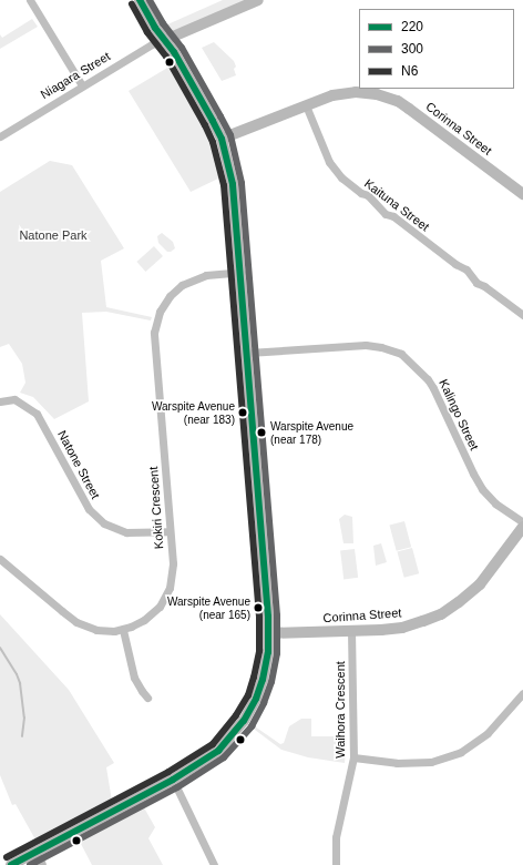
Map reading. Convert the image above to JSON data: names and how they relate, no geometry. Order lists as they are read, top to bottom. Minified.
{"streets":{"main road":["Corinna Street"],"street":["Niagara Street","Kaituna Street","Kalingo Street","Natone Street","Kokiri Crescent","Waihora Crescent"]},"crossings":[["Corinna Street","Kaituna Street"],["Corinna Street","Waihora Crescent"],["Natone Street","Kokiri Crescent"]],"parks":["Natone Park"],"places":["Warspite Avenue (near 183)","Warspite Avenue (near 178)","Warspite Avenue (near 165)"],"lines":["transit line 220","transit line 300","transit line N6"],"legend":["220","300","N6"]}
